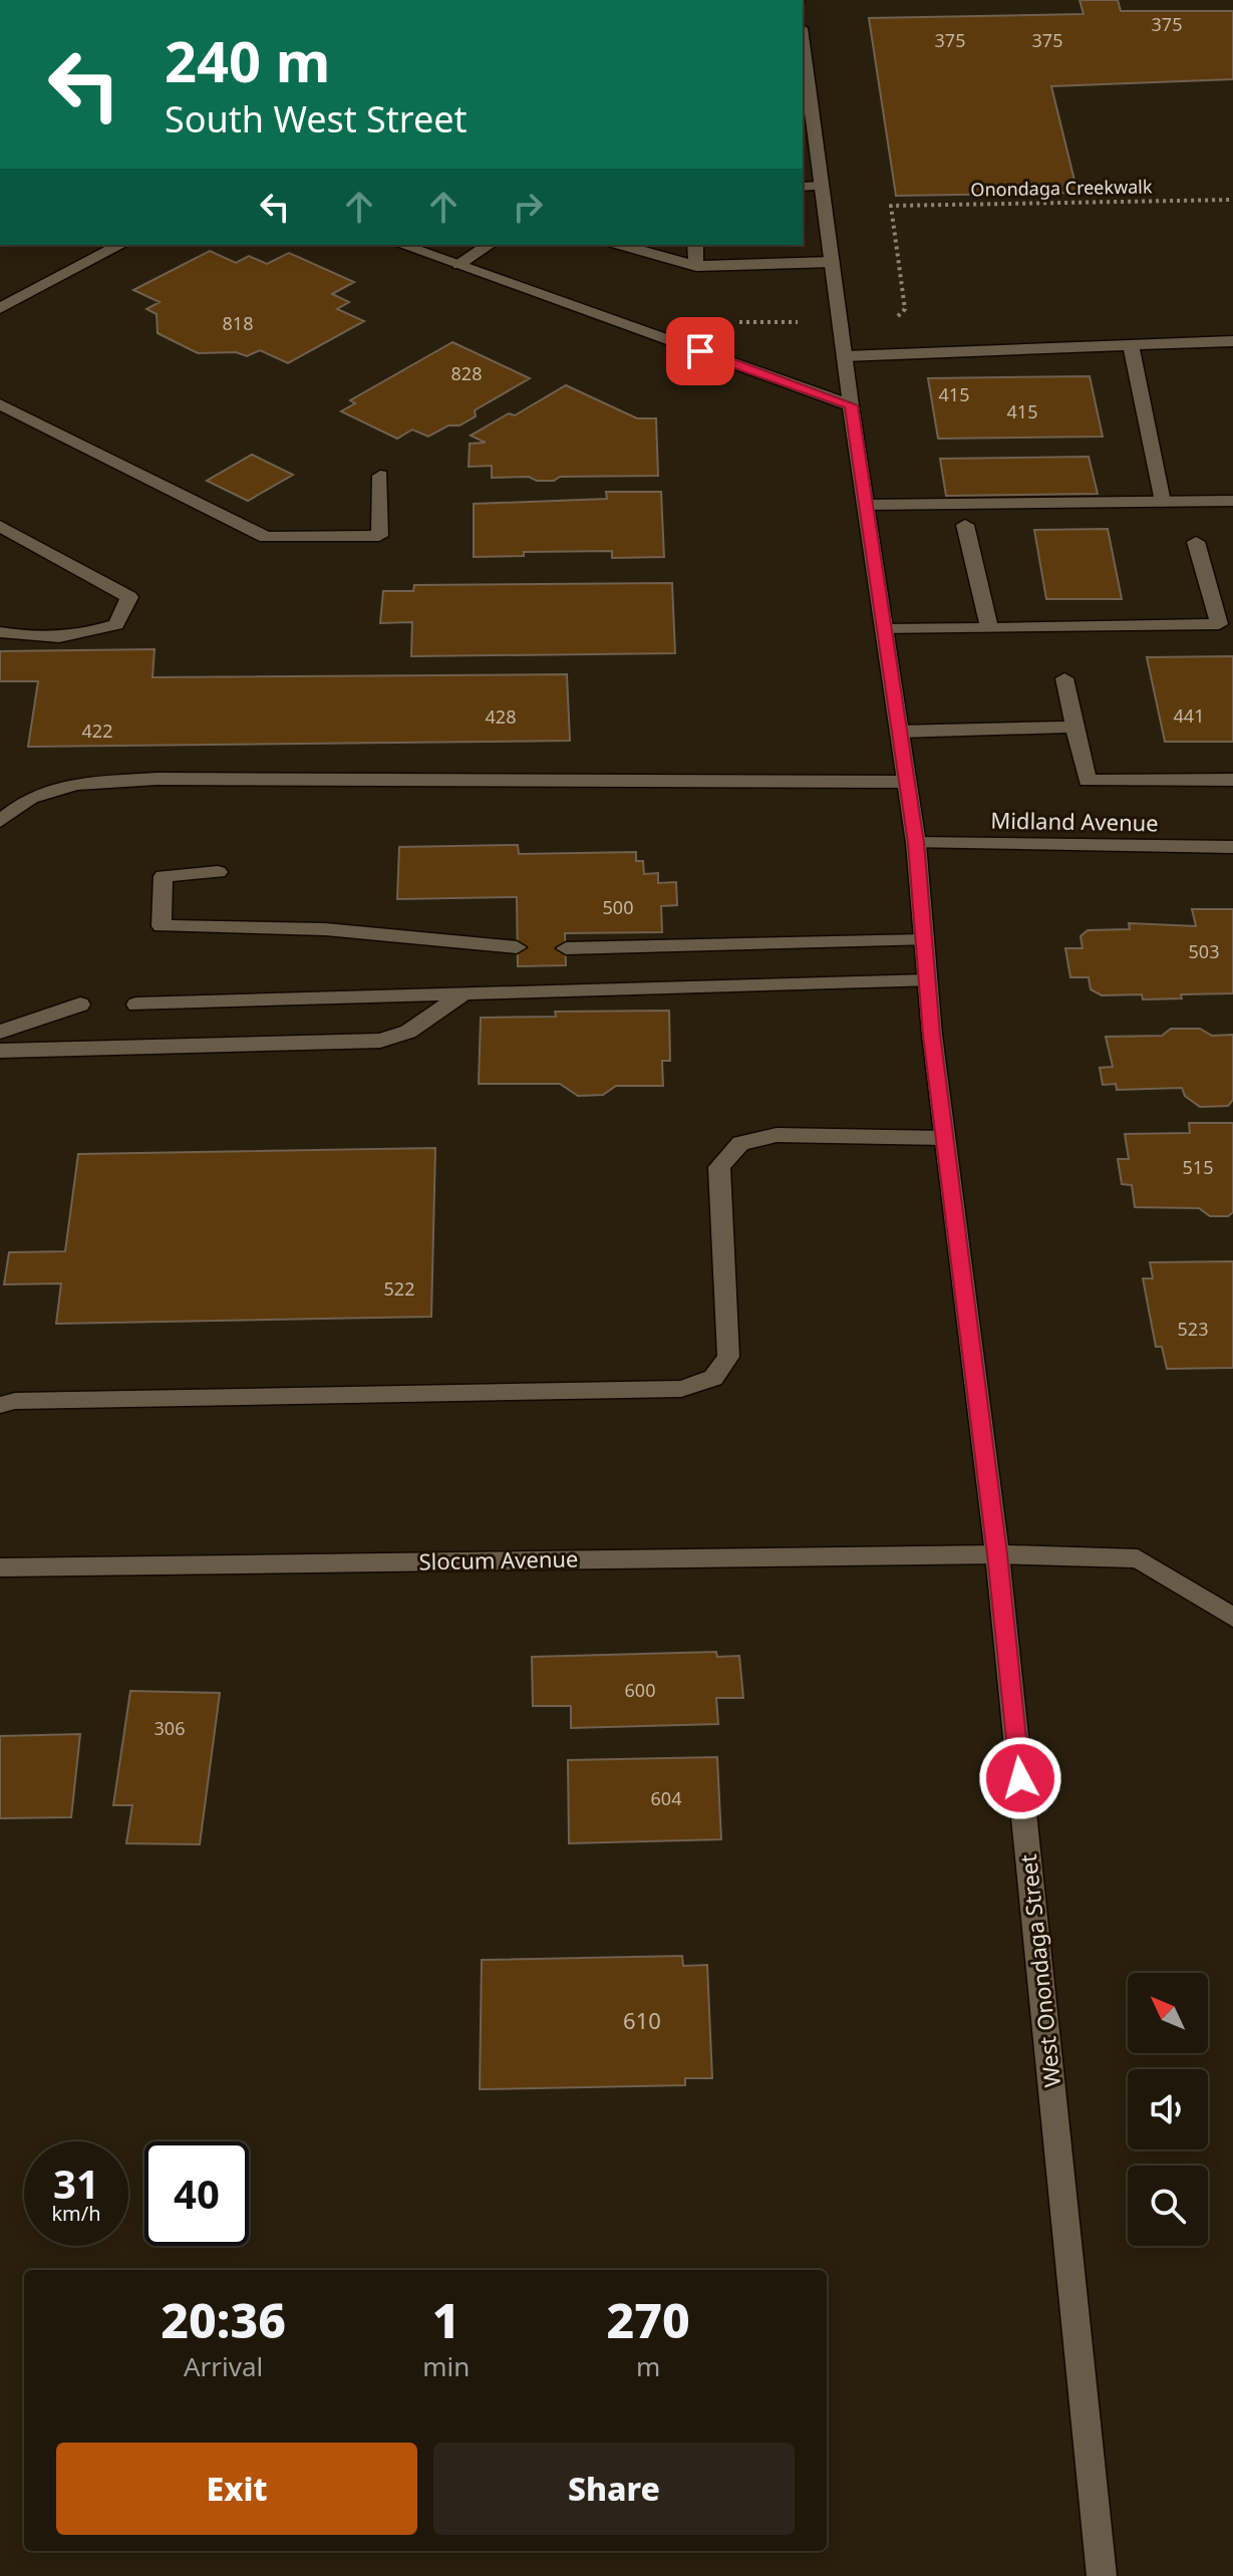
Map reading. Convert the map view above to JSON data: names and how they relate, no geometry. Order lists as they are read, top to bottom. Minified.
{"streets":{"main road":["Midland Avenue","Slocum Avenue","West Onondaga Street"],"path":["Onondaga Creekwalk"]},"crossings":[["Midland Avenue","West Onondaga Street"],["Slocum Avenue","West Onondaga Street"]],"house_numbers":["375","375","375","818","828","415","415","441","428","422","500","503","515","522","523","600","306","604","610"],"north":"top left","page":{"turn":["240 m","South West Street"],"speed":"31 km/h","limit":"40","eta":["20:36","Arrival","1","min","270","m"],"buttons":["Exit","Share"]}}
